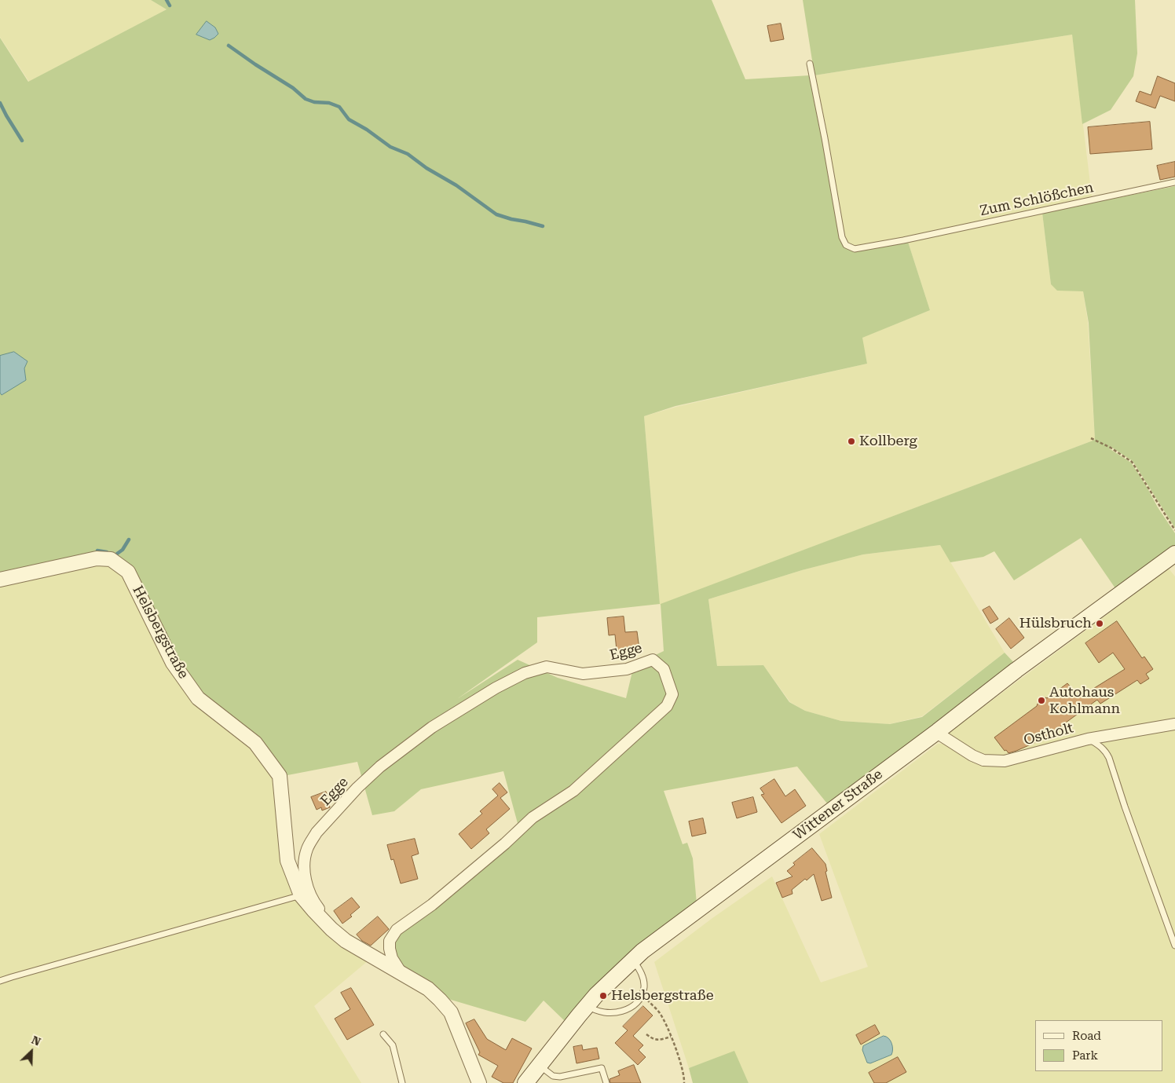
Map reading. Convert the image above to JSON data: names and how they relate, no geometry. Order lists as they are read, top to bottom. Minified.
{"streets":{"main road":["Wittener Straße"],"street":["Helsbergstraße","Egge","Ostholt"],"lane":["Zum Schlößchen"]},"crossings":[["Helsbergstraße","Egge"],["Ostholt","Wittener Straße"]],"places":["Kollberg","Hülsbruch","Autohaus Kohlmann","Helsbergstraße"],"legend":["Road","Park"],"north":"top right"}
